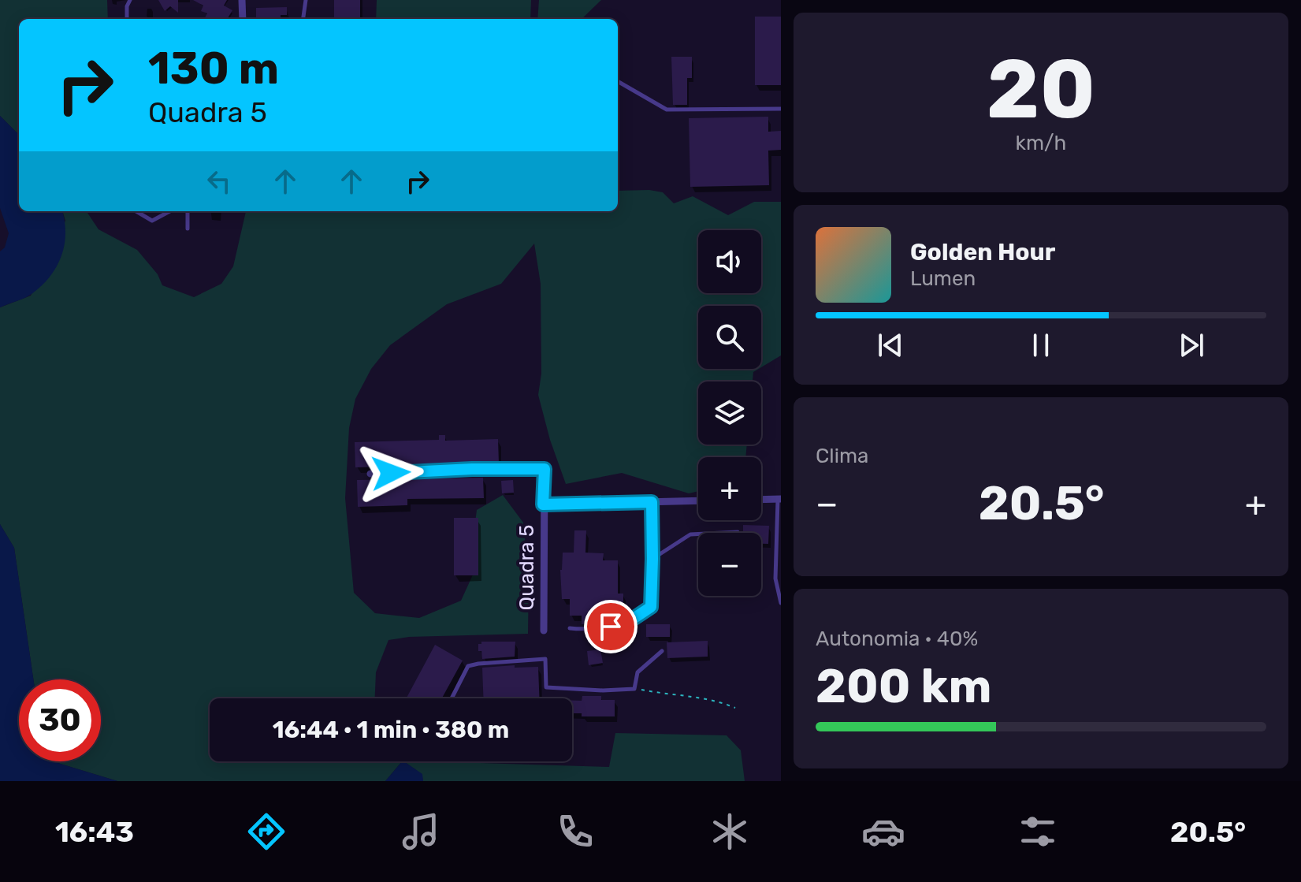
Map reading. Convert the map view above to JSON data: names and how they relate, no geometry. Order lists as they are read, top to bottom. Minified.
{"streets":{"street":["Quadra 5"]},"page":{"tile":[["20","km/h"],"Clima",["Autonomia · 40%","200 km"]],"turn":["130 m","Quadra 5"],"song":["Golden Hour","Lumen"],"map_buttons":["+","−"],"heat":["−","20.5°","+"],"limit":"30","trip":"16:44 · 1 min · 380 m","tabs":["16:43","20.5°"]}}
